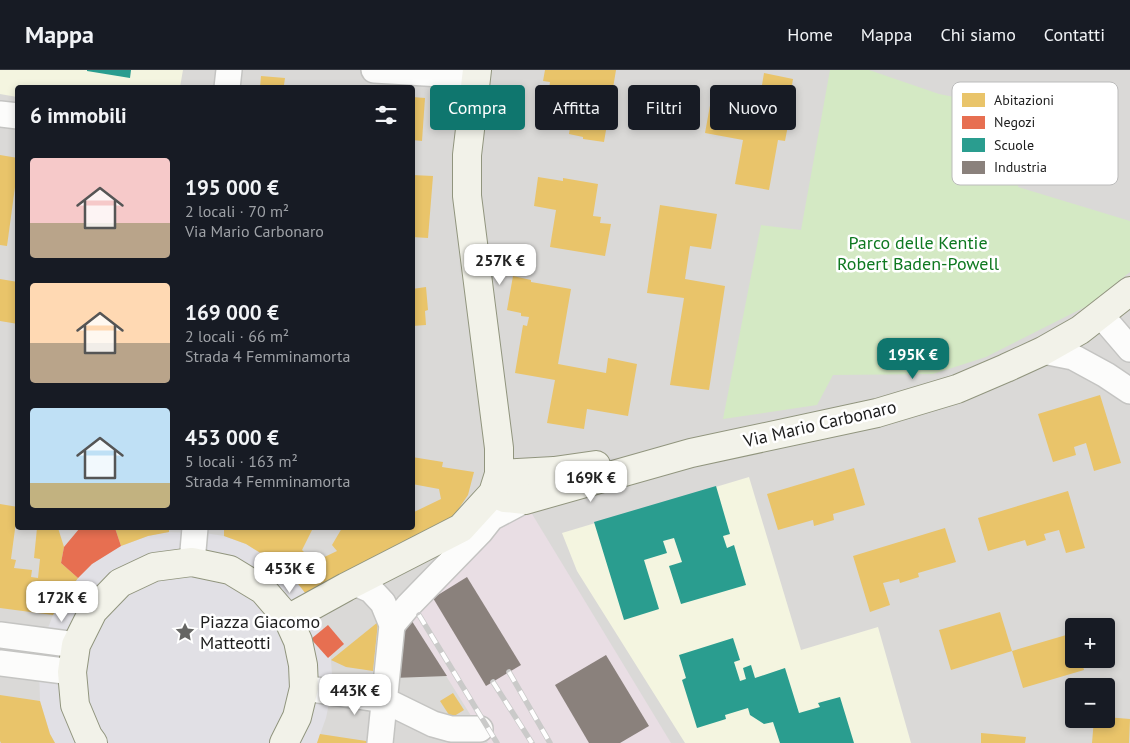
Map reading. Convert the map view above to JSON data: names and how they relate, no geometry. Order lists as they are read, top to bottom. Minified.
{"streets":{"street":["Via Mario Carbonaro"]},"parks":["Parco delle Kentie Robert Baden-Powell"],"places":{"place":["Piazza Giacomo Matteotti"]},"legend":["Abitazioni","Negozi","Scuole","Industria"],"page":{"header":"Mappa","nav":["Home","Mappa","Chi siamo","Contatti"],"chip":["Compra","Affitta","Filtri","Nuovo"],"heading":"6 immobili","list":[{"name":"195 000 €","note":"2 locali · 70 m² · Via Mario Carbonaro"},{"name":"169 000 €","note":"2 locali · 66 m² · Strada 4 Femminamorta"},{"name":"453 000 €","note":"5 locali · 163 m² · Strada 4 Femminamorta"}],"price":["257K €","195K €","169K €","453K €","172K €","443K €"],"map_buttons":["+","−"]}}
